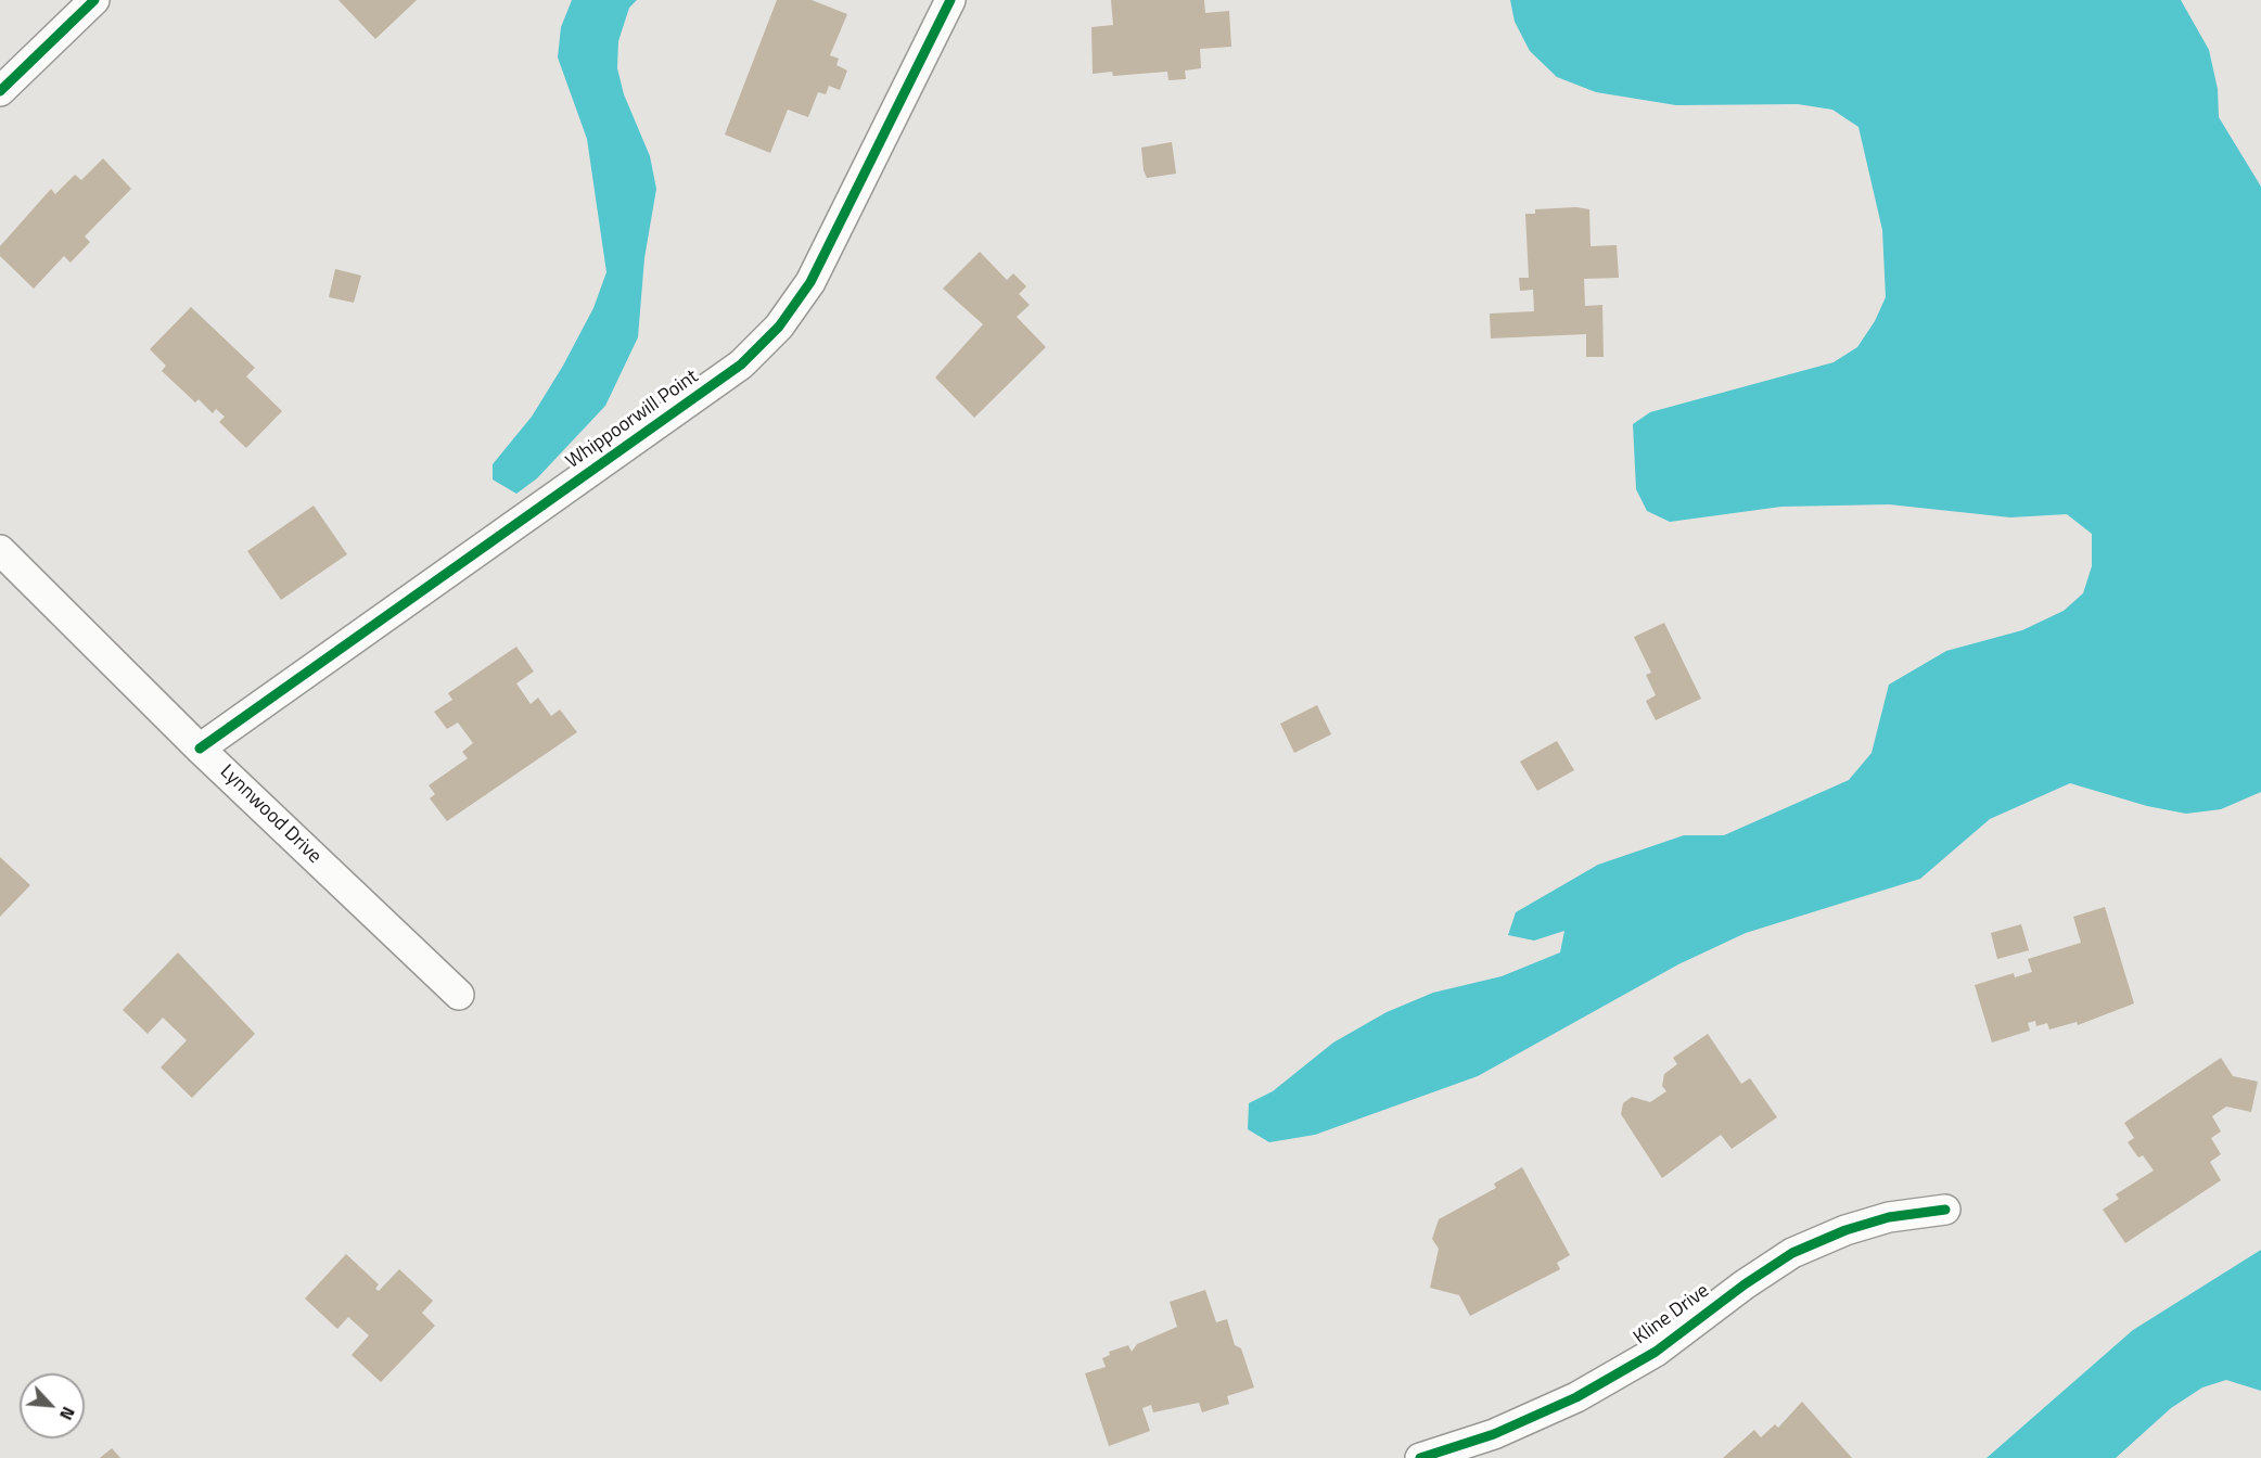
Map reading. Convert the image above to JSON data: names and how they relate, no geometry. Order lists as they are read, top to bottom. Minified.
{"streets":{"street":["Whippoorwill Point","Lynnwood Drive","Kline Drive"]},"crossings":[["Whippoorwill Point","Lynnwood Drive"]],"north":"bottom right"}
